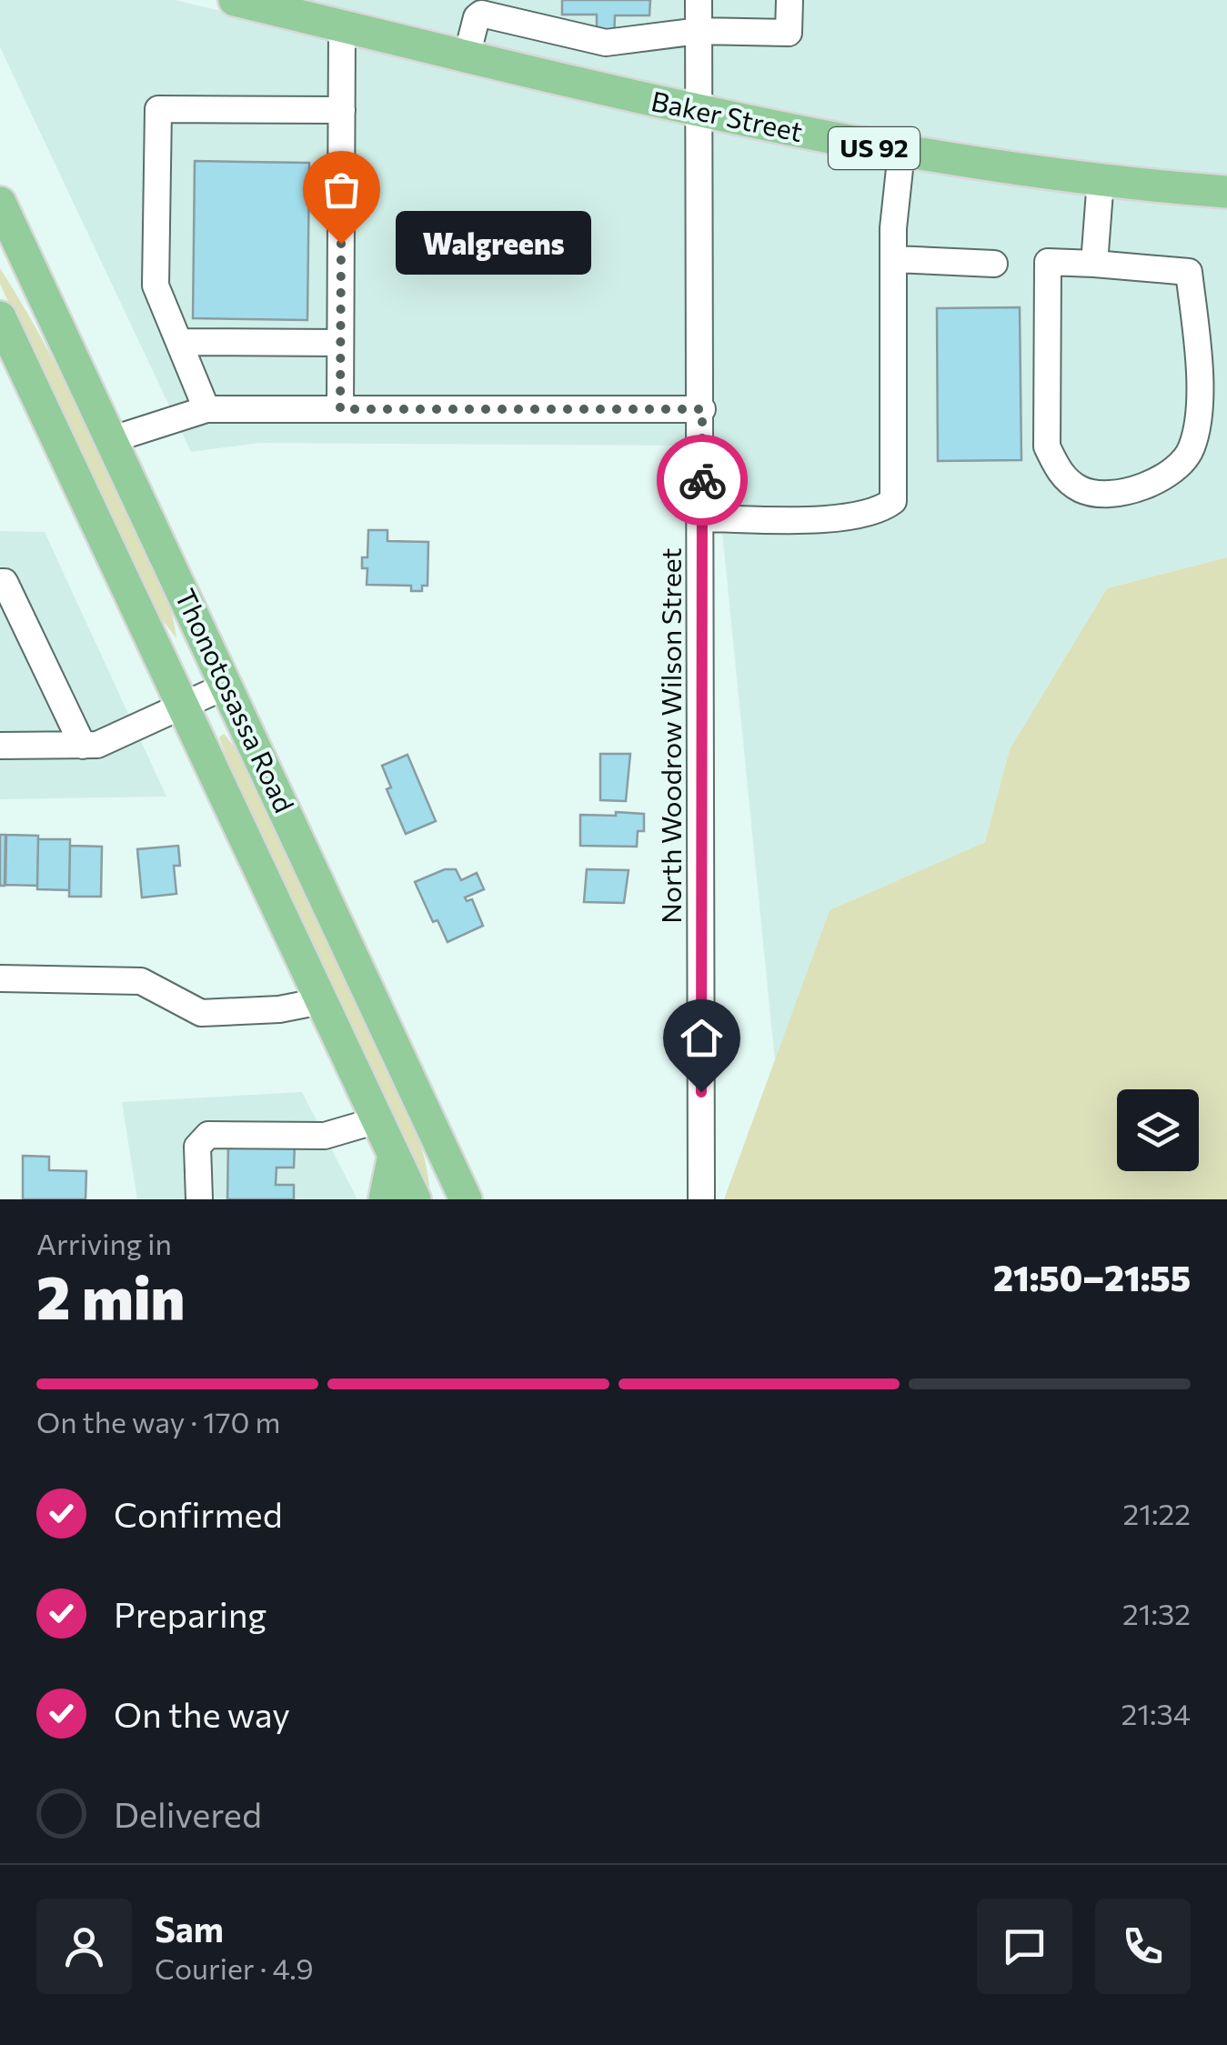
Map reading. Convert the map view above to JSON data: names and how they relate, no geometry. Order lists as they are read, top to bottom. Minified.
{"streets":{"main road":["Baker Street","US 92","Thonotosassa Road"],"street":["North Woodrow Wilson Street"]},"crossings":[["Baker Street","North Woodrow Wilson Street"]],"places":["Walgreens"],"page":{"bubble":"Walgreens","heading":["2 min","Arriving in","21:50–21:55"],"panel":["Sam","Courier · 4.9"],"bar":"On the way · 170 m","list":[["Confirmed","21:22"],["Preparing","21:32"],["On the way","21:34"],"Delivered"]}}
